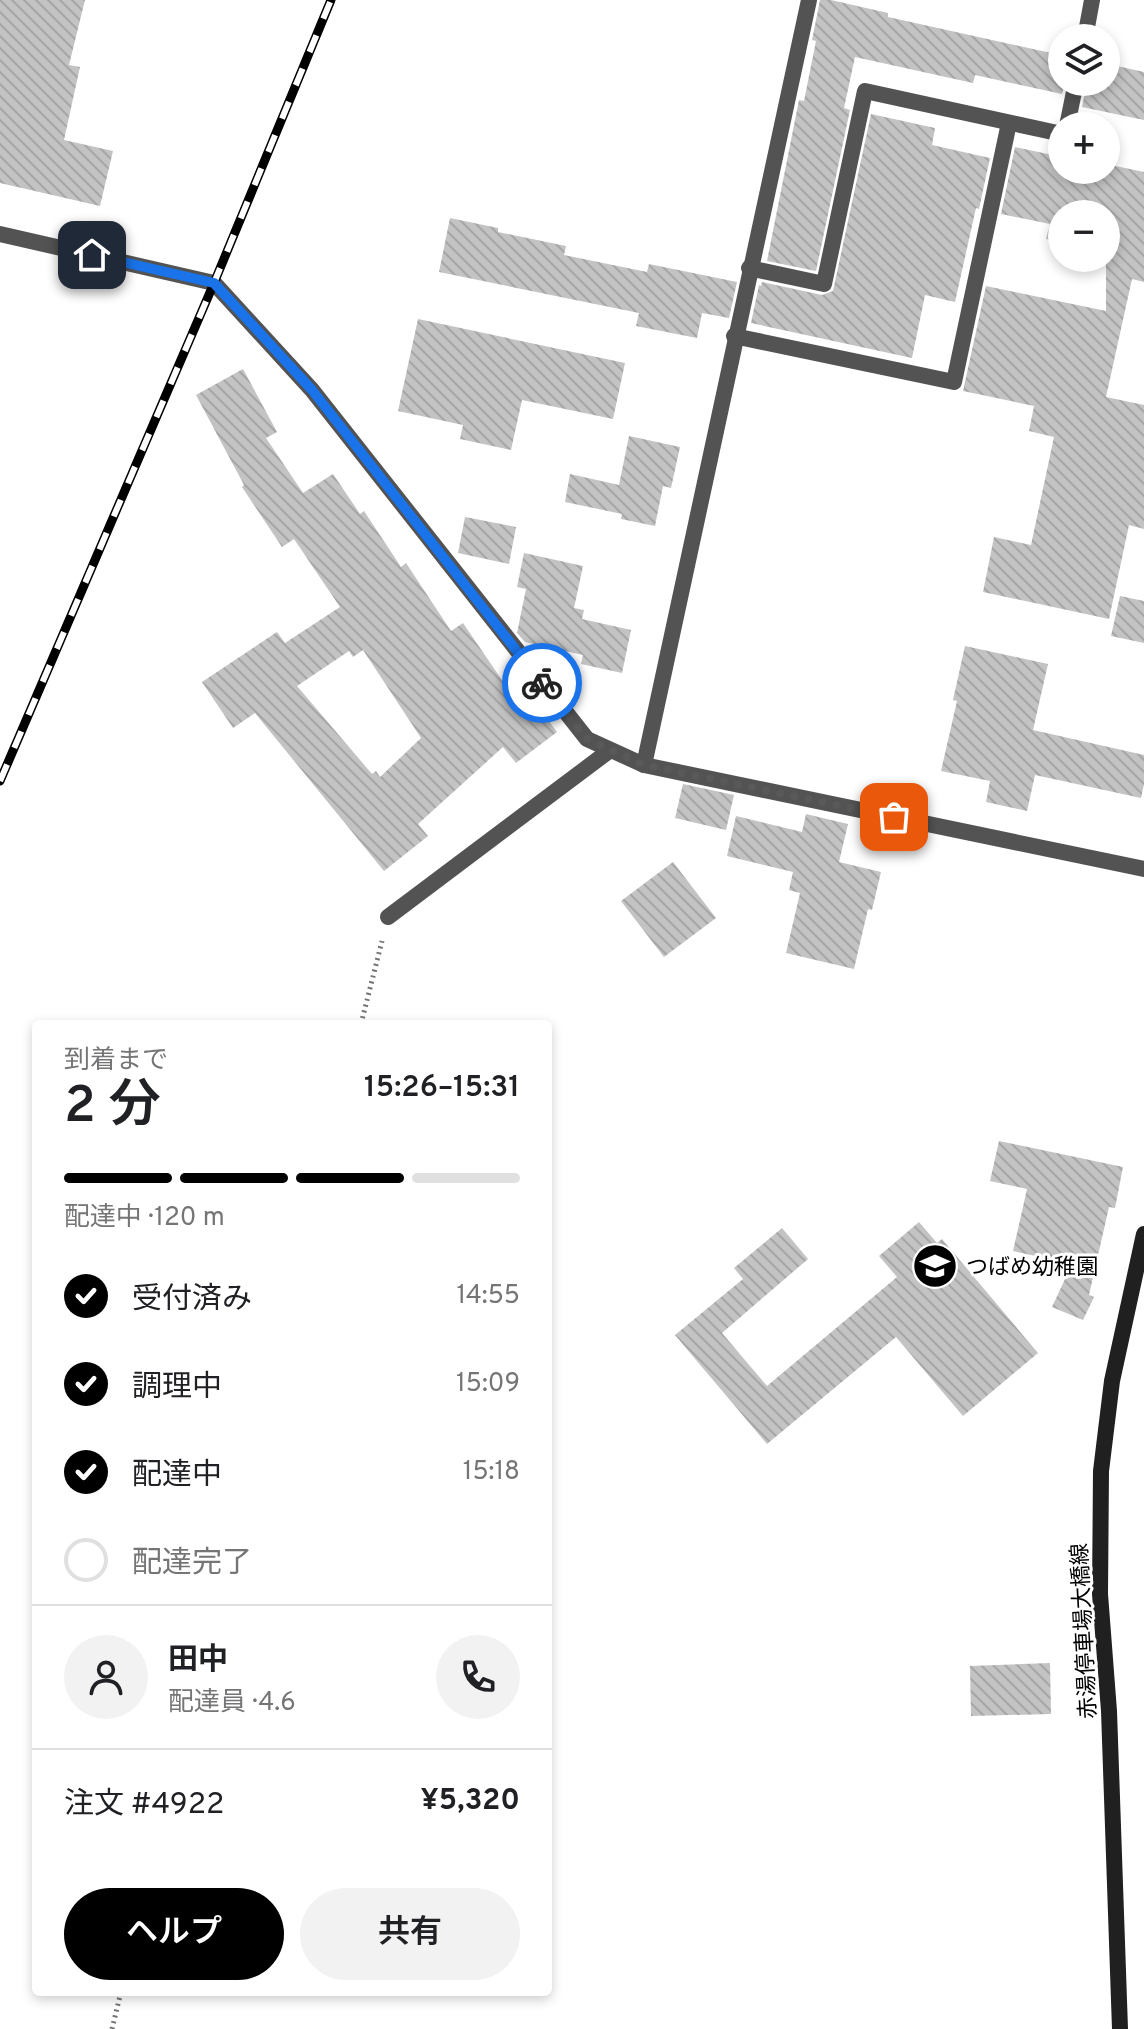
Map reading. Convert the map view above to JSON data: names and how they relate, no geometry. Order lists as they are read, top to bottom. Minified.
{"streets":{"main road":["赤湯停車場大橋線"]},"places":{"school or university":["つばめ幼稚園"]},"page":{"map_buttons":["+","−"],"heading":["2 分","到着まで","15:26–15:31"],"panel":["田中","配達員 · 4.6","注文 #4922","¥5,320"],"bar":"配達中 · 120 m","list":[["受付済み","14:55"],["調理中","15:09"],["配達中","15:18"],"配達完了"],"buttons":["ヘルプ","共有"]}}
